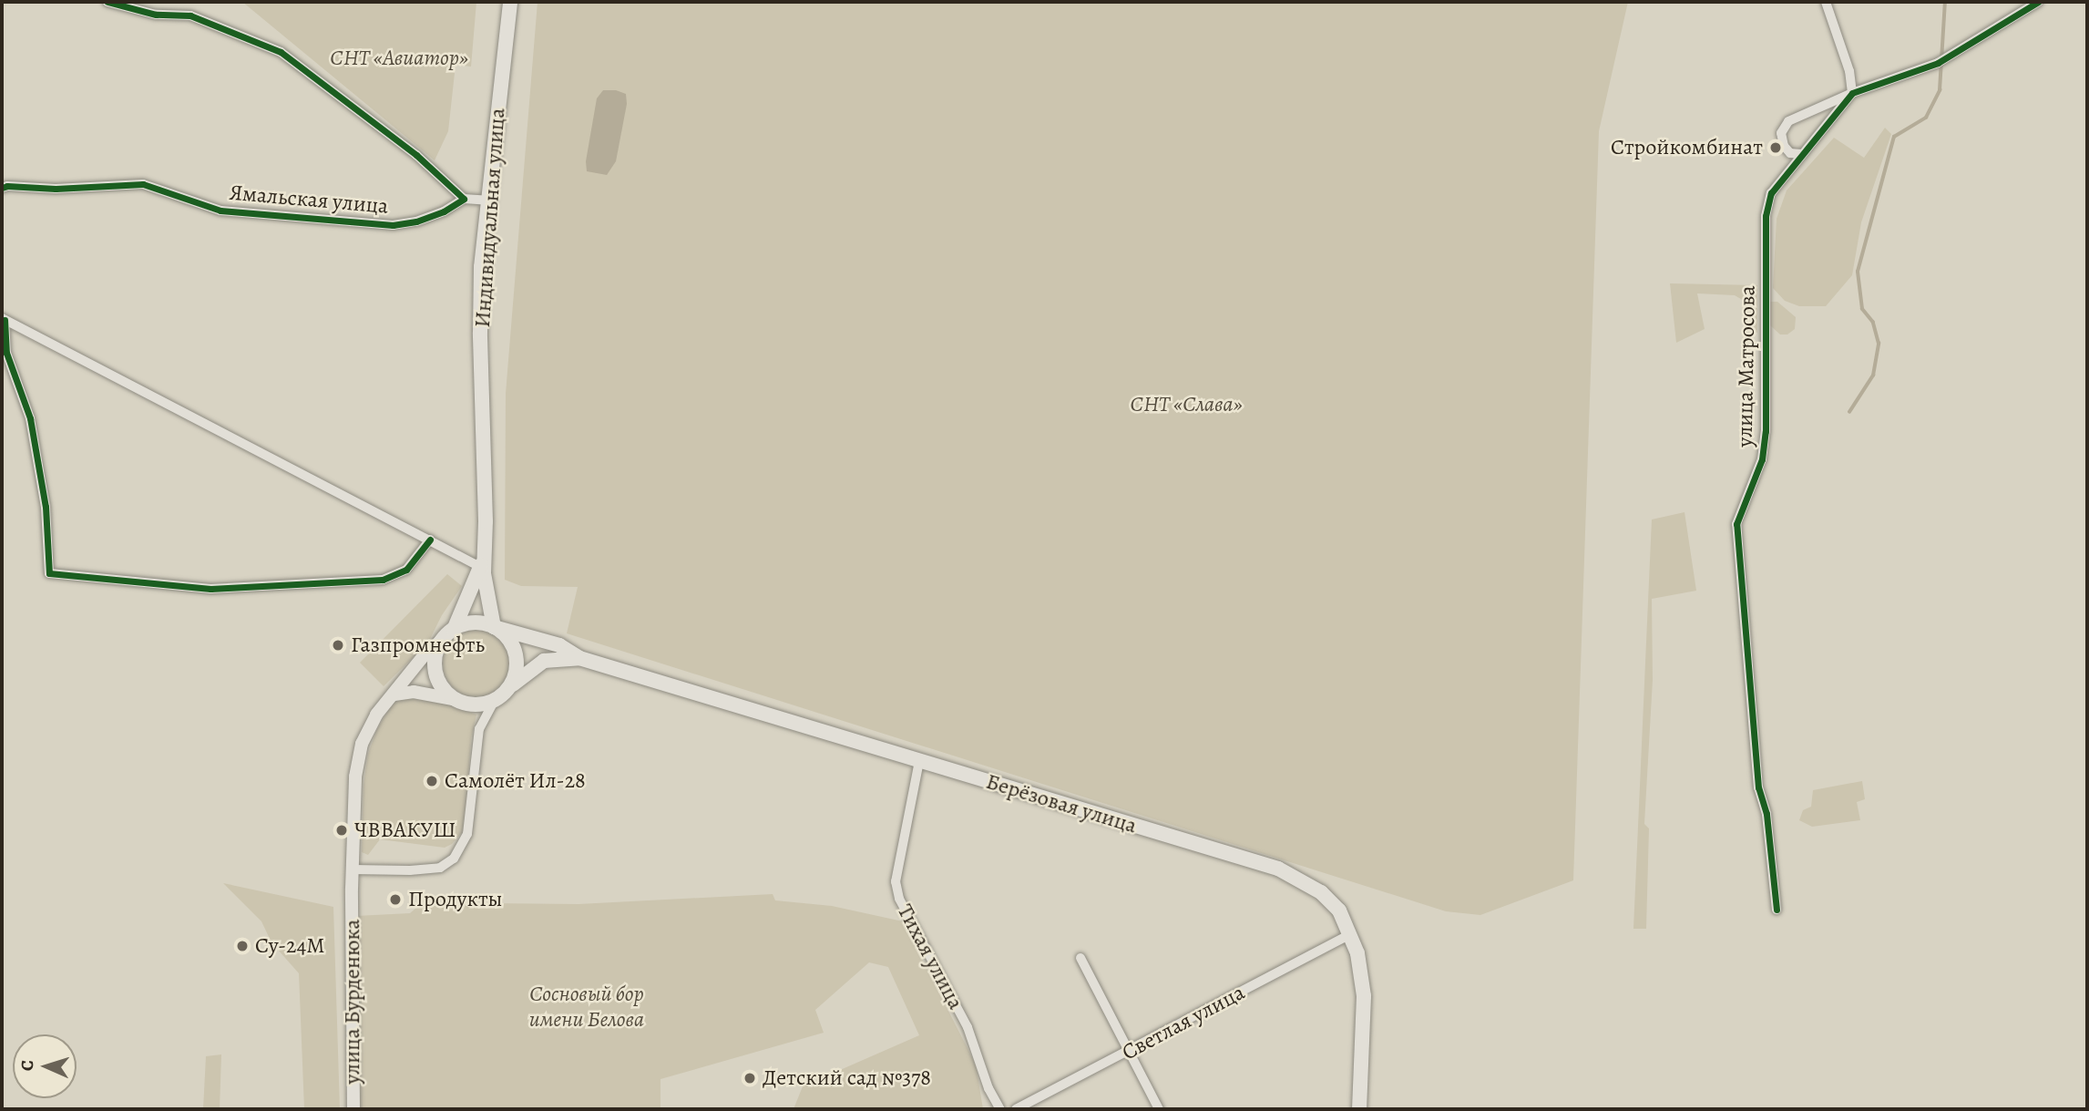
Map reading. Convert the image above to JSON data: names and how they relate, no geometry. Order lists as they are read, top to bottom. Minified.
{"streets":{"main road":["Индивидуальная улица","Берёзовая улица"],"street":["Ямальская улица","улица Матросова","Тихая улица","улица Бурденюка","Светлая улица"]},"crossings":[["Индивидуальная улица","Берёзовая улица"],["Индивидуальная улица","улица Бурденюка"],["Берёзовая улица","Тихая улица"],["Берёзовая улица","улица Бурденюка"],["Берёзовая улица","Светлая улица"]],"parks":["СНТ «Авиатор»","СНТ «Слава»","Сосновый бор имени Белова"],"places":["Стройкомбинат","Газпромнефть","Самолёт Ил-28","ЧВВАКУШ","Продукты","Су-24М","Детский сад №378"],"north":"left"}
